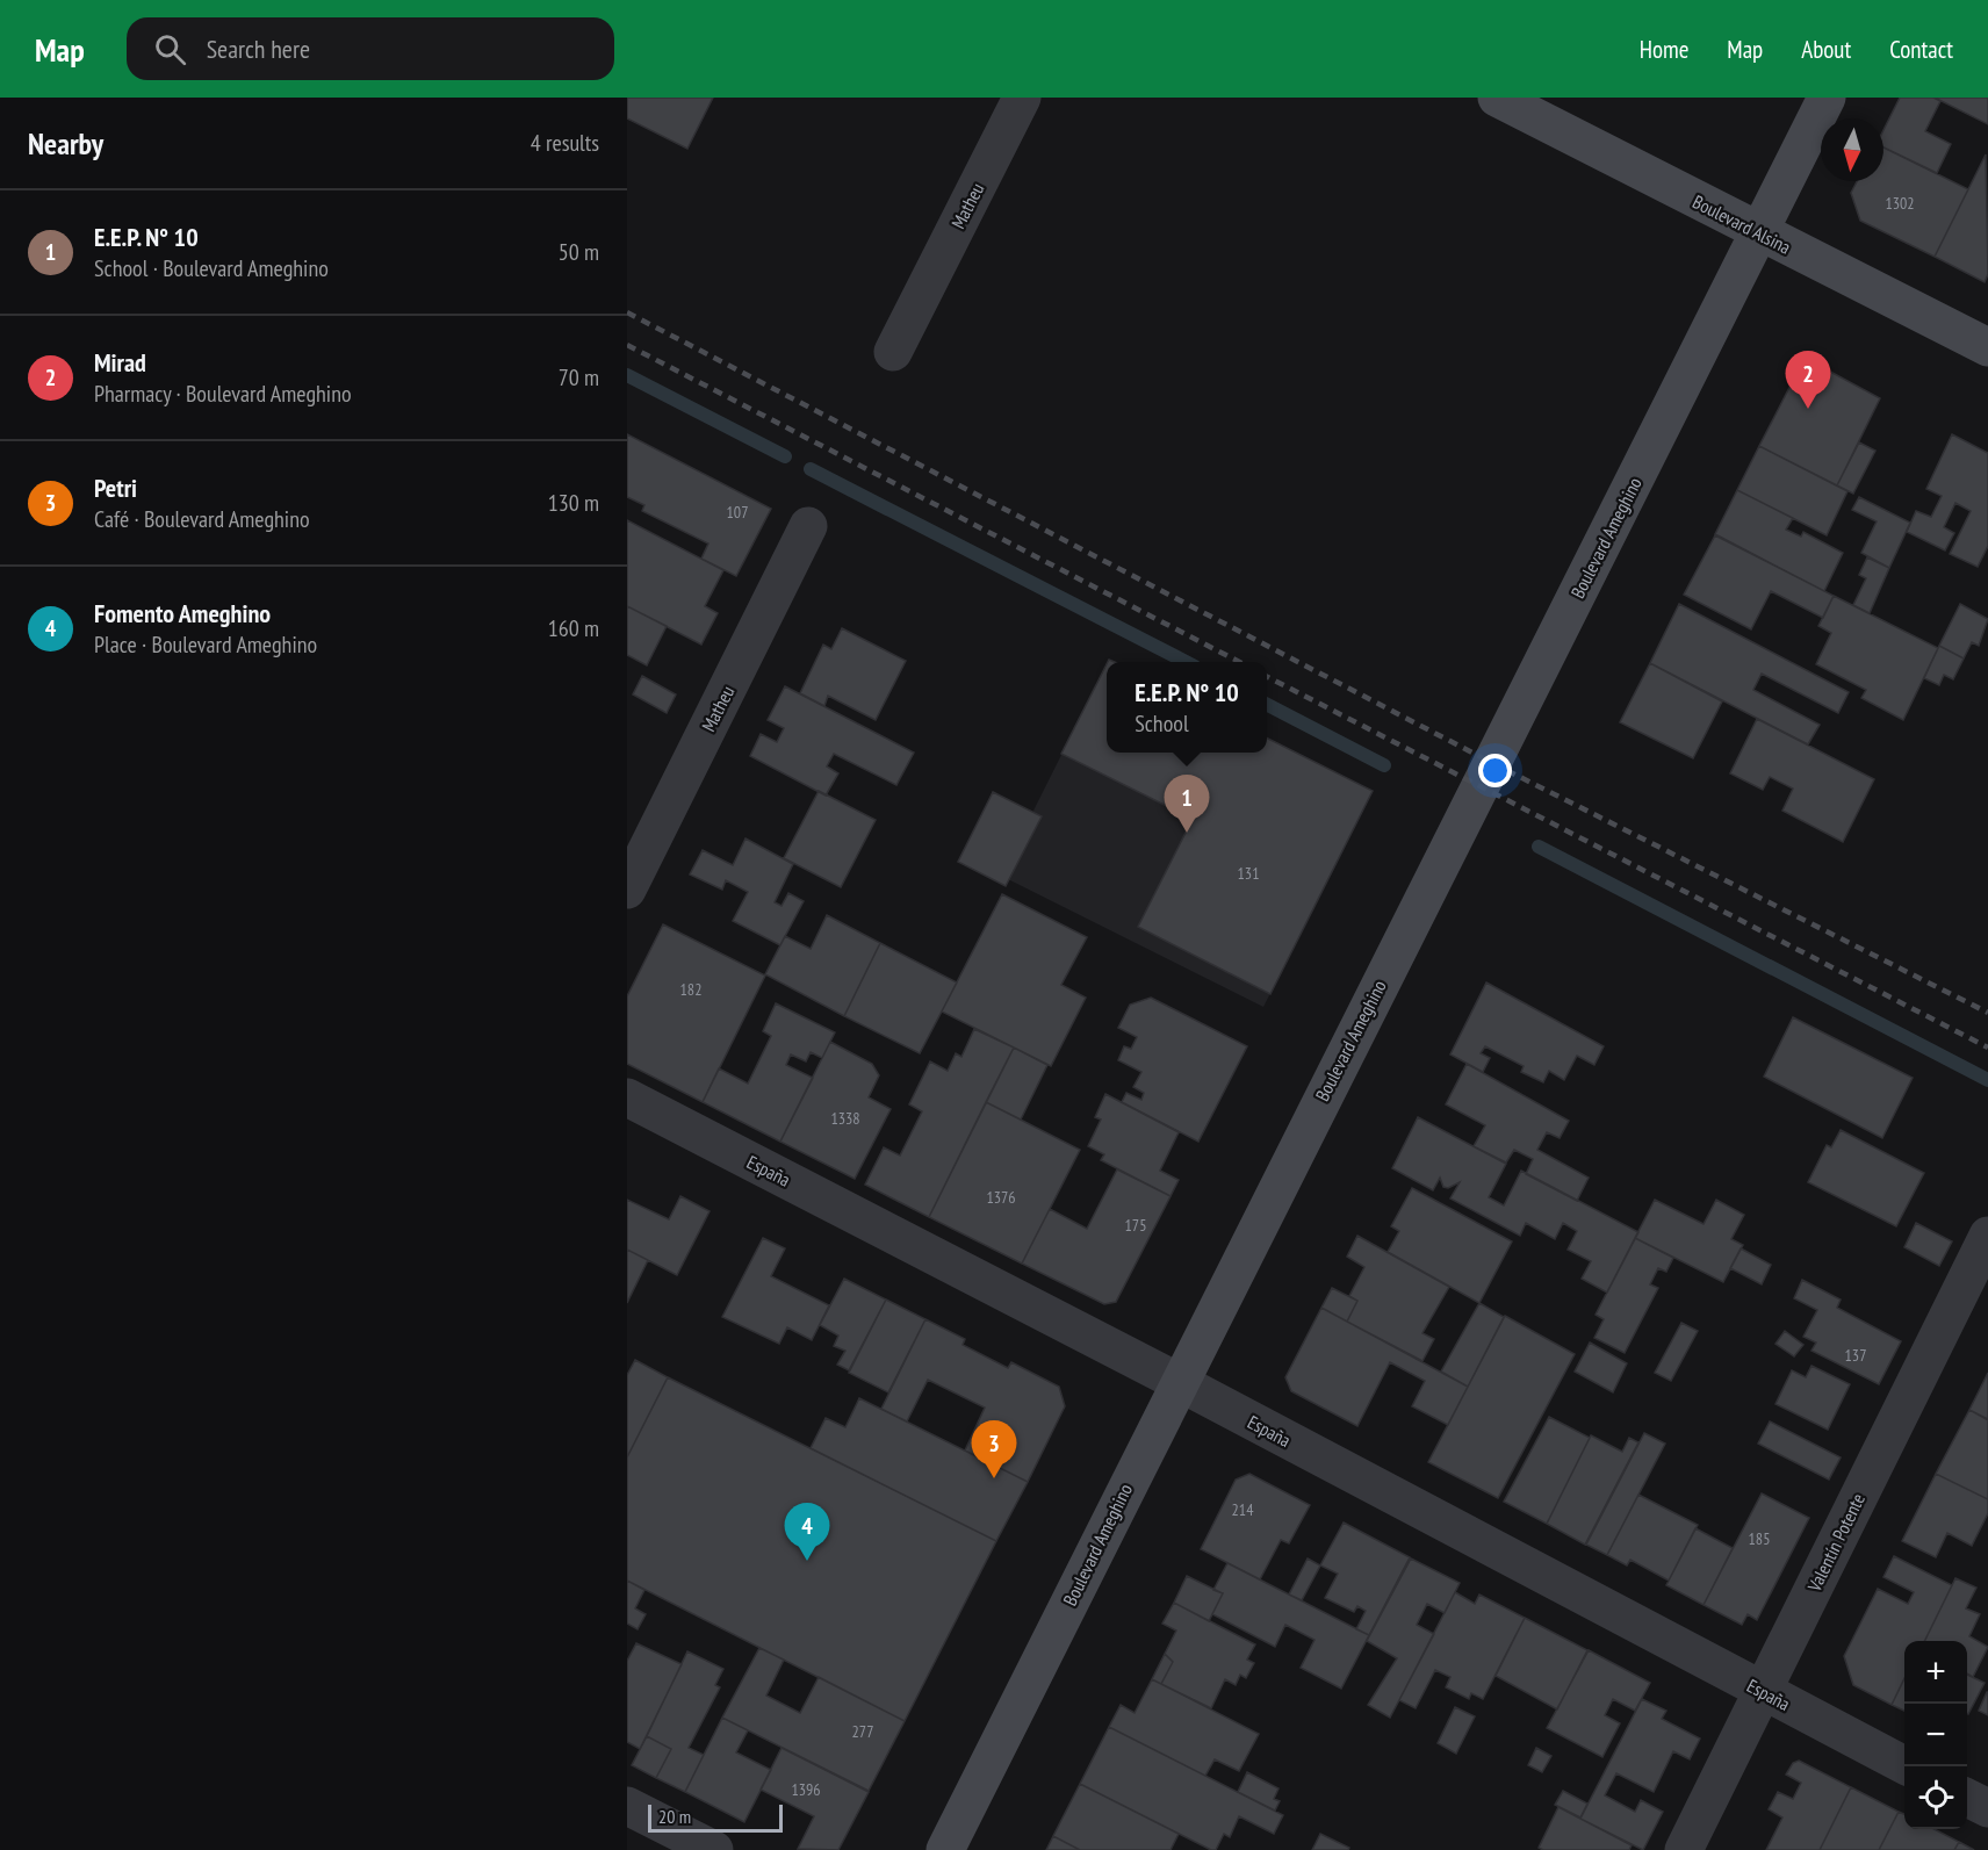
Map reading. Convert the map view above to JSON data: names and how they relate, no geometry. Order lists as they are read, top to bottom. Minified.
{"streets":{"main road":["Boulevard Alsina","Boulevard Ameghino"],"street":["Matheu","España","Valentín Potente"]},"crossings":[["Boulevard Alsina","Boulevard Ameghino"],["Boulevard Ameghino","España"],["España","Valentín Potente"]],"house_numbers":["1302","107","131","182","1338","1376","175","137","214","185","277","1396"],"scale_bar":"20 m","north":"bottom","page":{"header":"Map","search":"Search here","nav":["Home","Map","About","Contact"],"heading":["Nearby","4 results"],"list":[{"mark":"1","name":"E.E.P. N° 10","note":"School · Boulevard Ameghino","value":"50 m"},{"mark":"2","name":"Mirad","note":"Pharmacy · Boulevard Ameghino","value":"70 m"},{"mark":"3","name":"Petri","note":"Café · Boulevard Ameghino","value":"130 m"},{"mark":"4","name":"Fomento Ameghino","note":"Place · Boulevard Ameghino","value":"160 m"}],"pins":["2","1","3","4"],"popup":["E.E.P. N° 10","School"],"map_buttons":["+","−"],"scale":"20 m"}}
